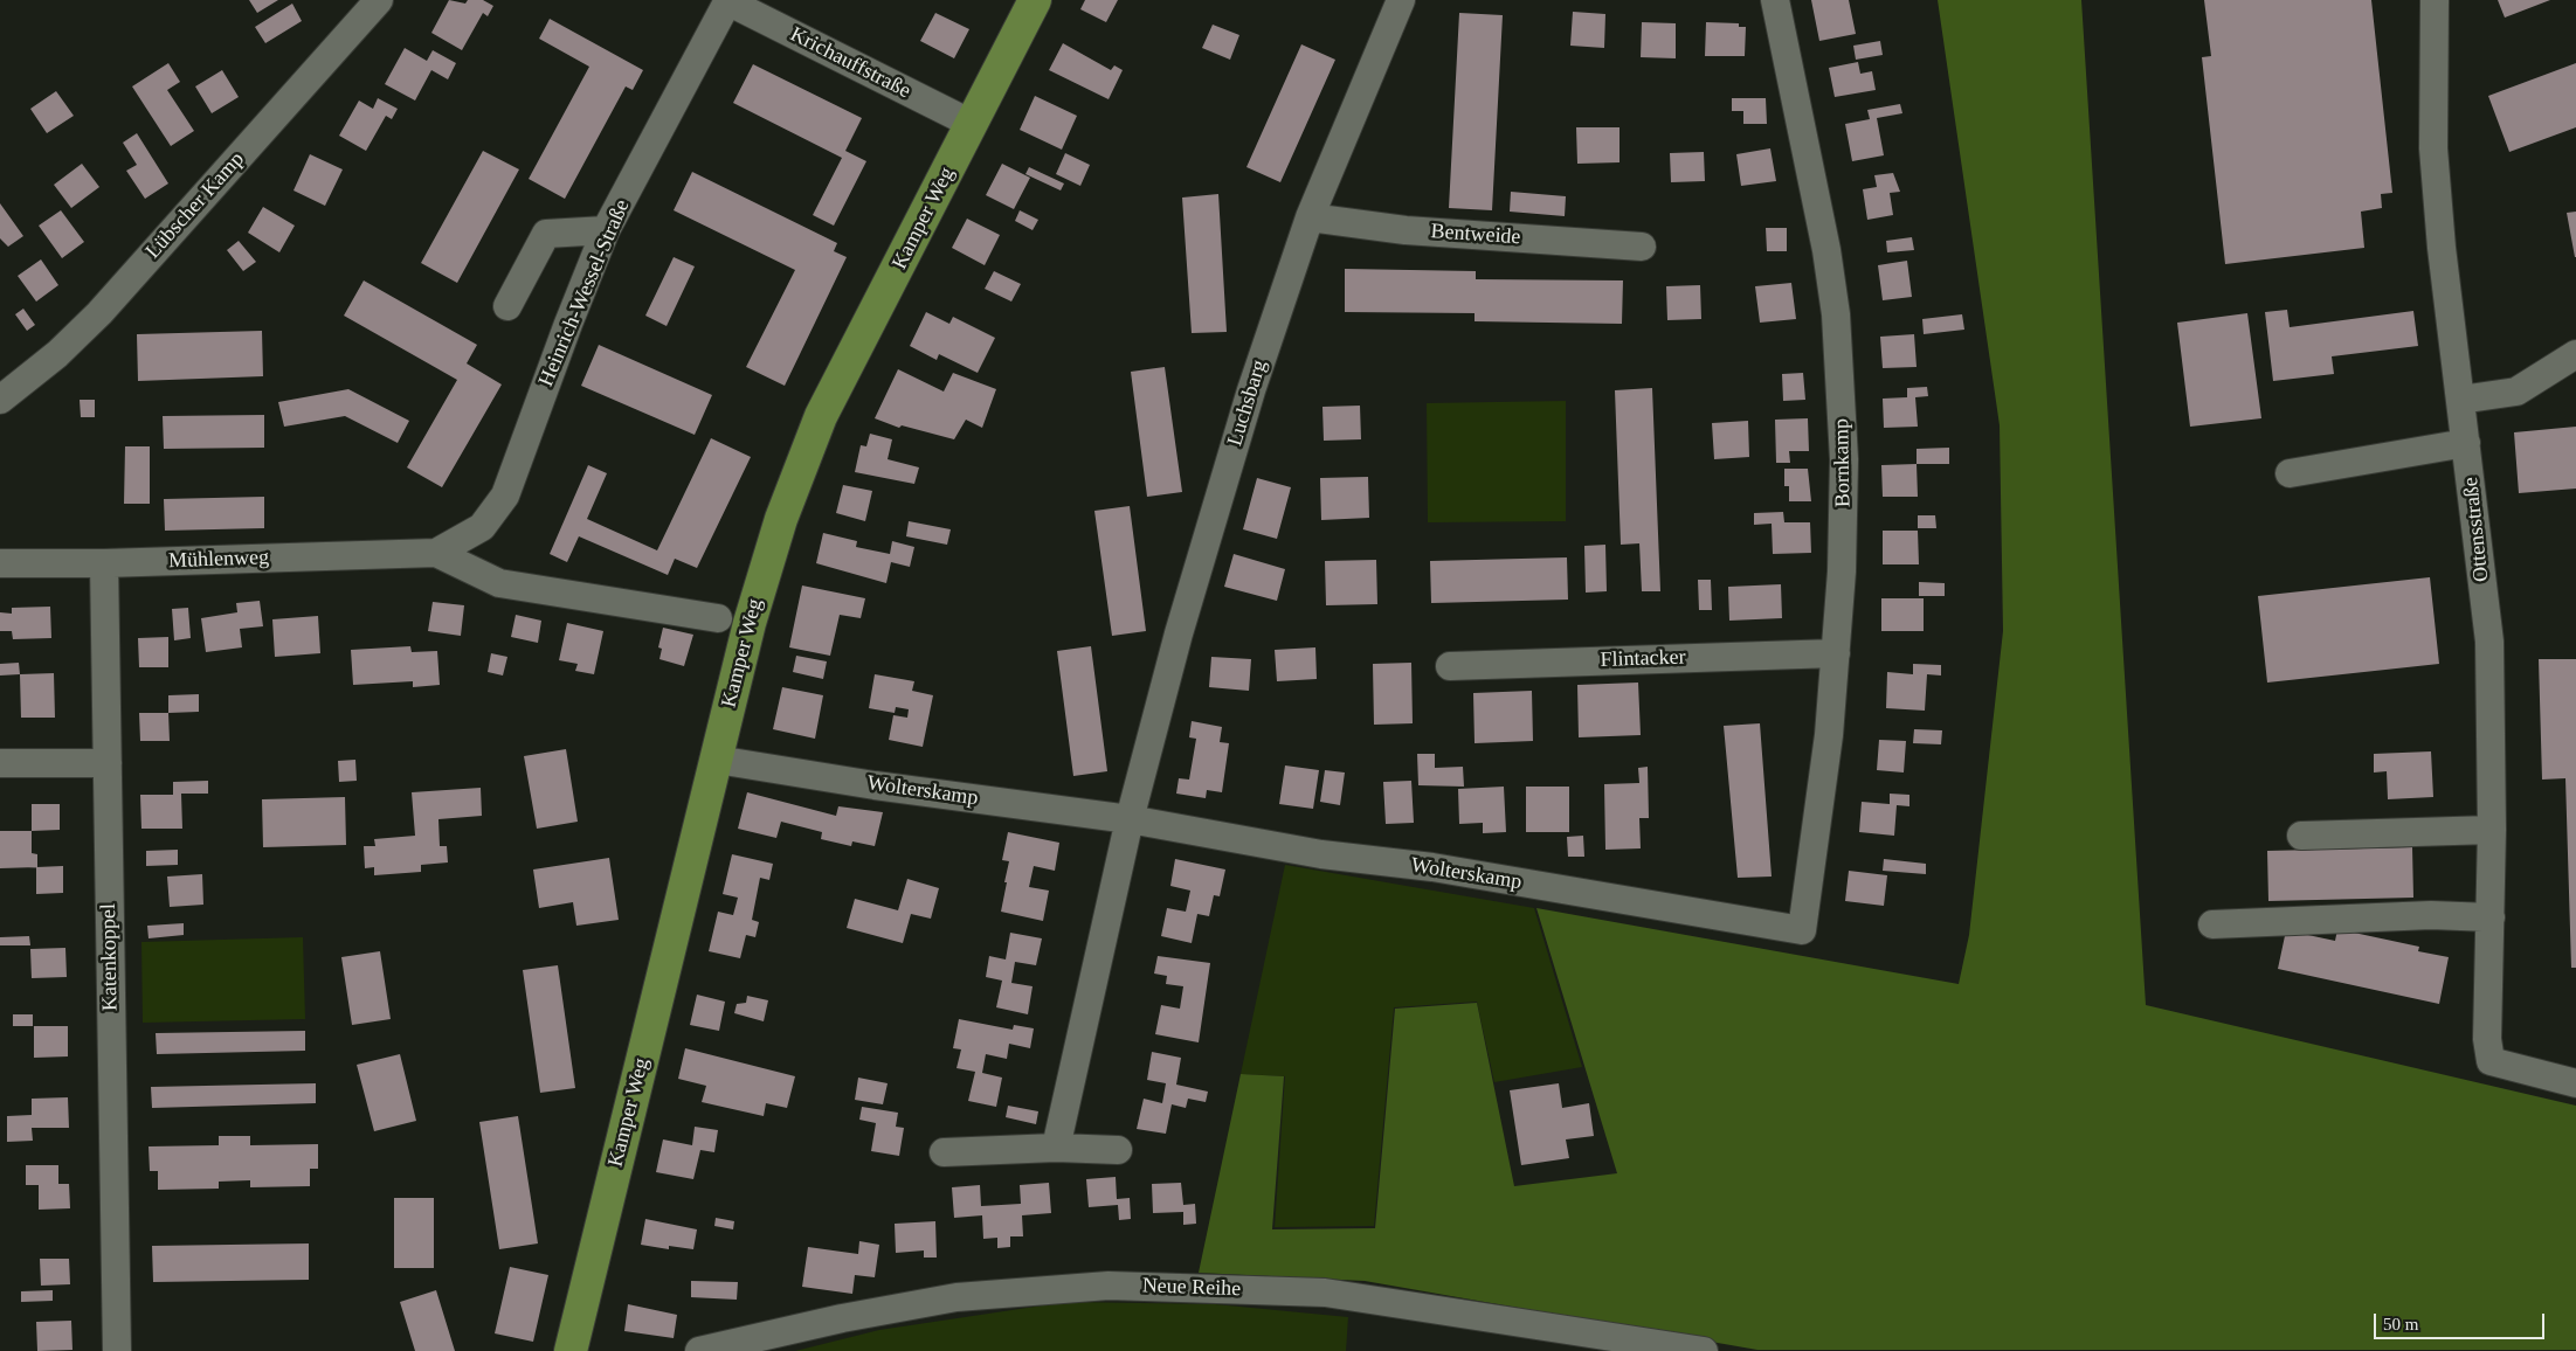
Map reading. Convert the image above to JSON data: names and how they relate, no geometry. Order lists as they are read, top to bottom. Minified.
{"streets":{"main road":["Kamper Weg"],"street":["Krichauffstraße","Lübscher Kamp","Bentweide","Heinrich-Wessel-Straße","Luchsbarg","Bornkamp","Ottensstraße","Mühlenweg","Flintacker","Wolterskamp","Katenkoppel","Neue Reihe"]},"crossings":[["Krichauffstraße","Kamper Weg"],["Krichauffstraße","Heinrich-Wessel-Straße"],["Kamper Weg","Wolterskamp"],["Bentweide","Luchsbarg"],["Heinrich-Wessel-Straße","Mühlenweg"],["Luchsbarg","Wolterskamp"],["Bornkamp","Flintacker"],["Bornkamp","Wolterskamp"],["Mühlenweg","Katenkoppel"]],"scale_bar":"50 m"}
